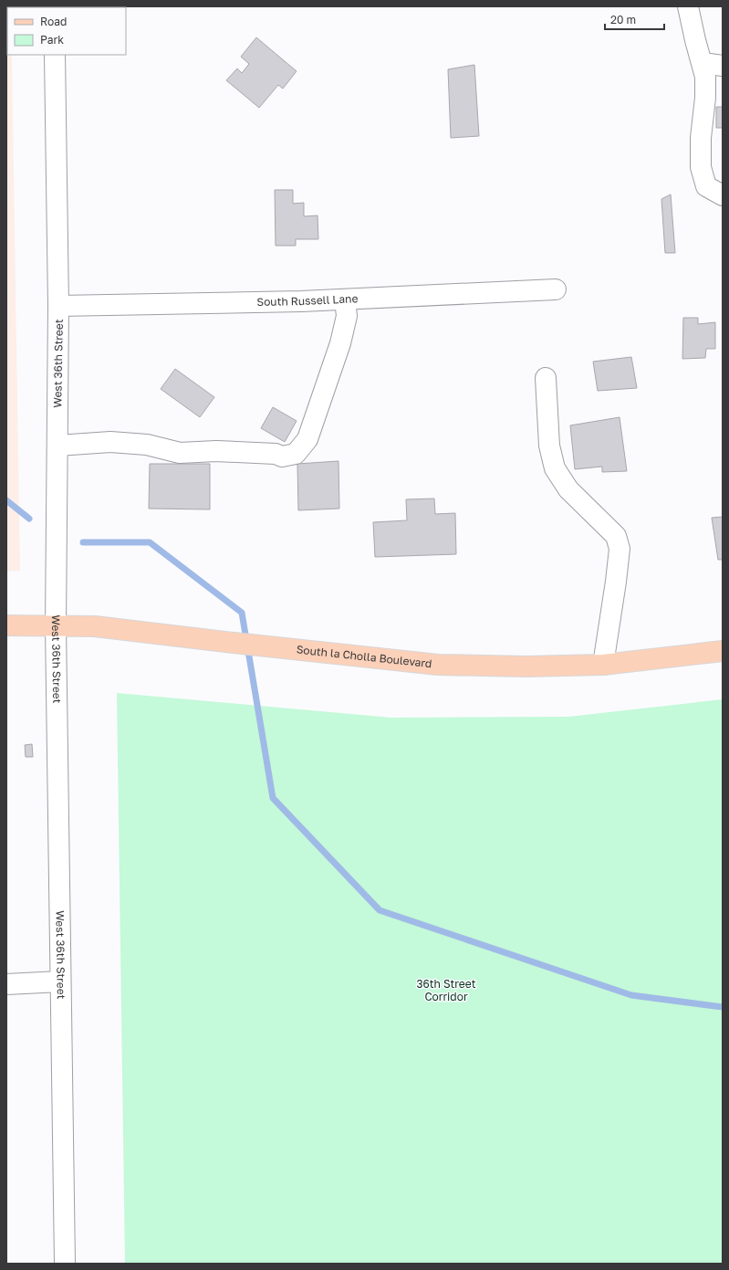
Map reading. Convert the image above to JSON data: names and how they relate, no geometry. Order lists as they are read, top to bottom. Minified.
{"streets":{"main road":["South la Cholla Boulevard"],"street":["South Russell Lane","West 36th Street"]},"crossings":[["South Russell Lane","West 36th Street"],["West 36th Street","South la Cholla Boulevard"]],"parks":["36th Street Corridor"],"legend":["Road","Park"],"scale_bar":"20 m"}
